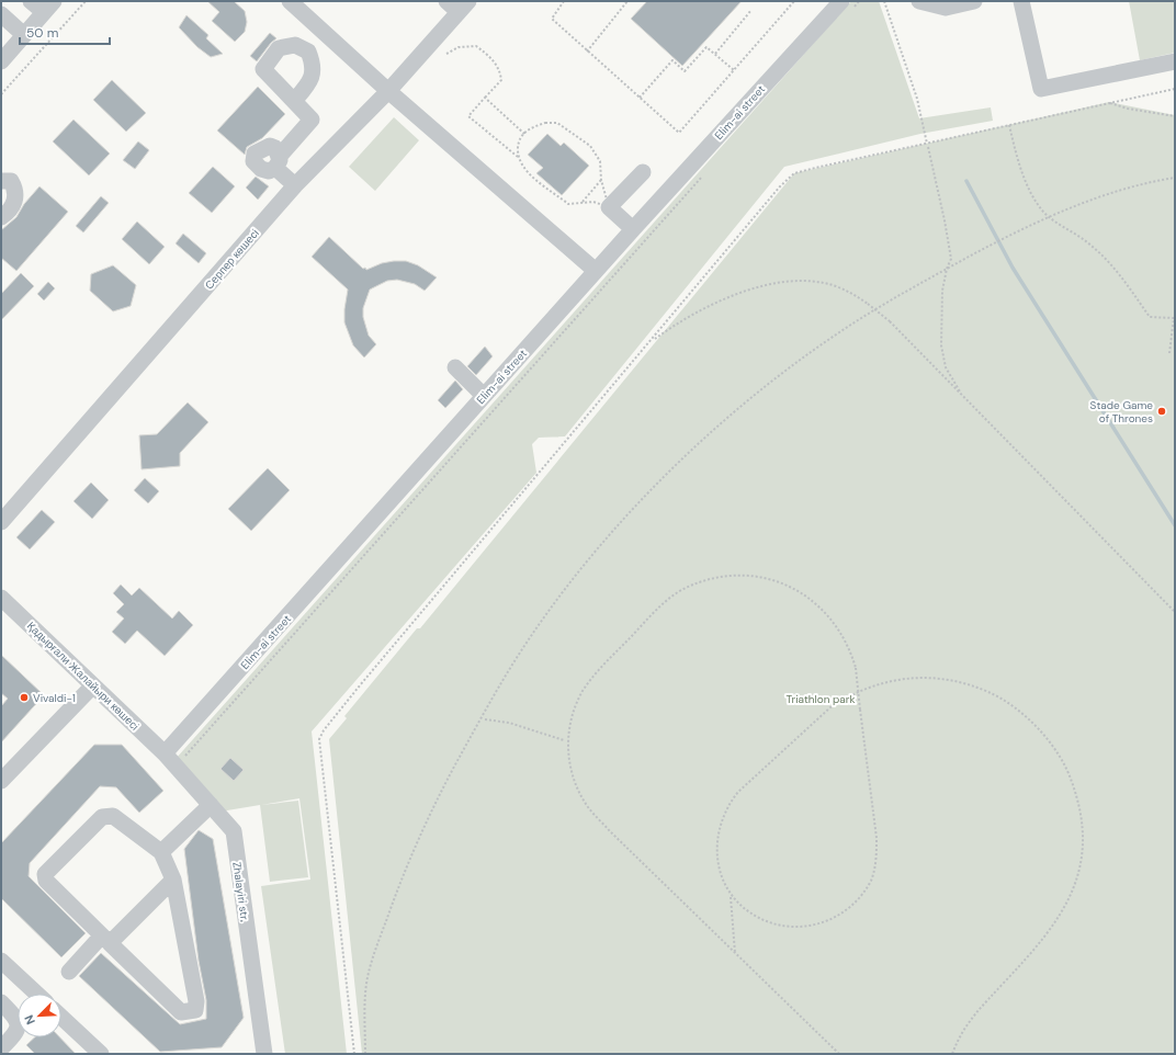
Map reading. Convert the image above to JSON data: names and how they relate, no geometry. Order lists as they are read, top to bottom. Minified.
{"streets":{"street":["Elim-ai street","Серпер көшесі","Қадырғали Жалайыри көшесі","Zhalayiri str."]},"crossings":[["Elim-ai street","Қадырғали Жалайыри көшесі"],["Elim-ai street","Zhalayiri str."],["Қадырғали Жалайыри көшесі","Zhalayiri str."]],"parks":["Triathlon park"],"places":["Stade Game of Thrones","Vivaldi-1"],"scale_bar":"50 m","north":"bottom left"}
